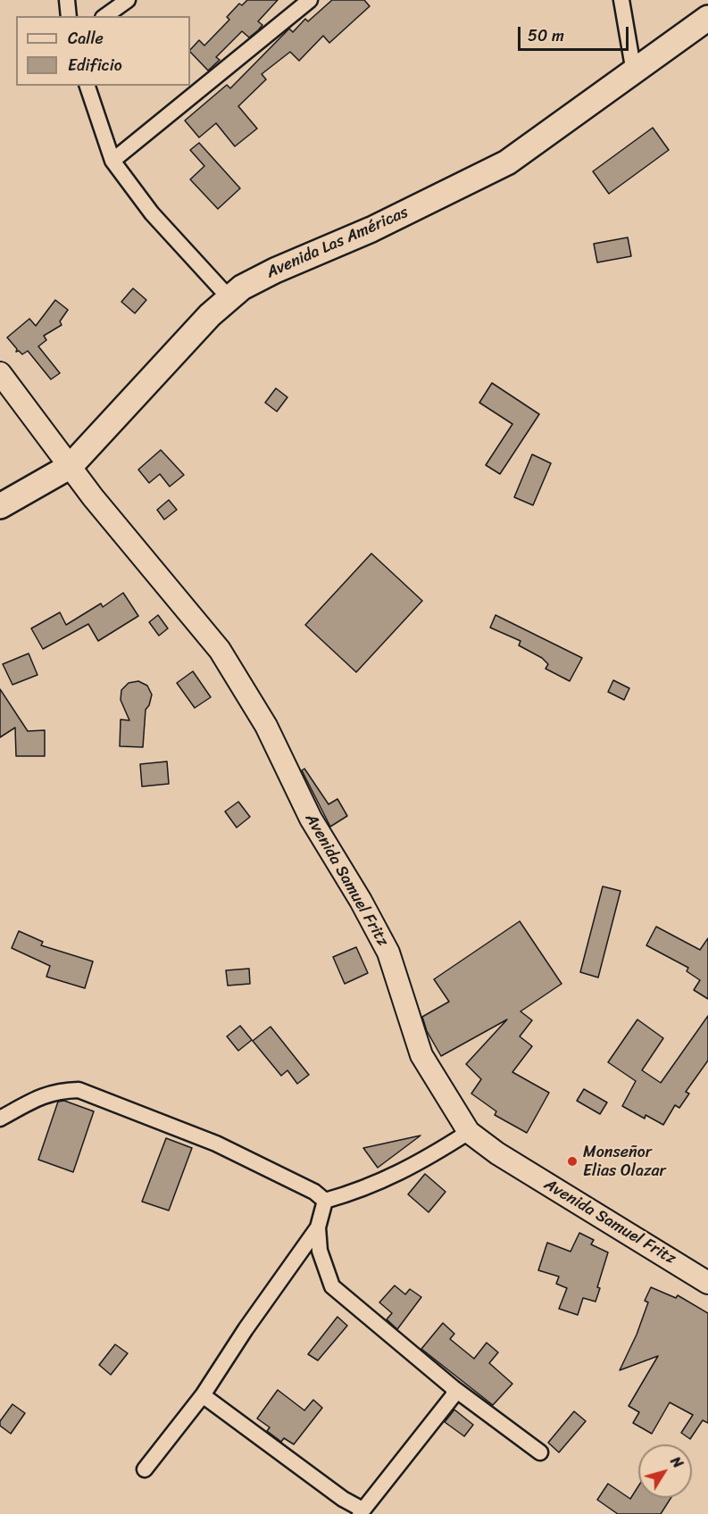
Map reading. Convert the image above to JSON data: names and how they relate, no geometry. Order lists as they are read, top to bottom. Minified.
{"streets":{"main road":["Avenida Las Américas"],"street":["Avenida Samuel Fritz"]},"crossings":[["Avenida Las Américas","Avenida Samuel Fritz"]],"places":["Monseñor Elias Olazar"],"legend":["Calle","Edificio"],"scale_bar":"50 m","north":"top right"}
